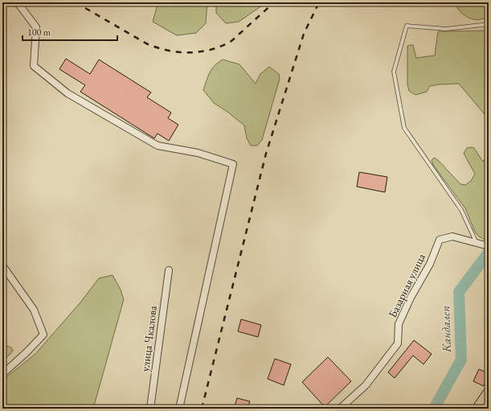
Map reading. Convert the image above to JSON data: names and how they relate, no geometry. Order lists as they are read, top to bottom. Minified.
{"streets":{"street":["Базарная улица","улица Чкалова"]},"water":["Кандалеп"],"scale_bar":"100 m"}
